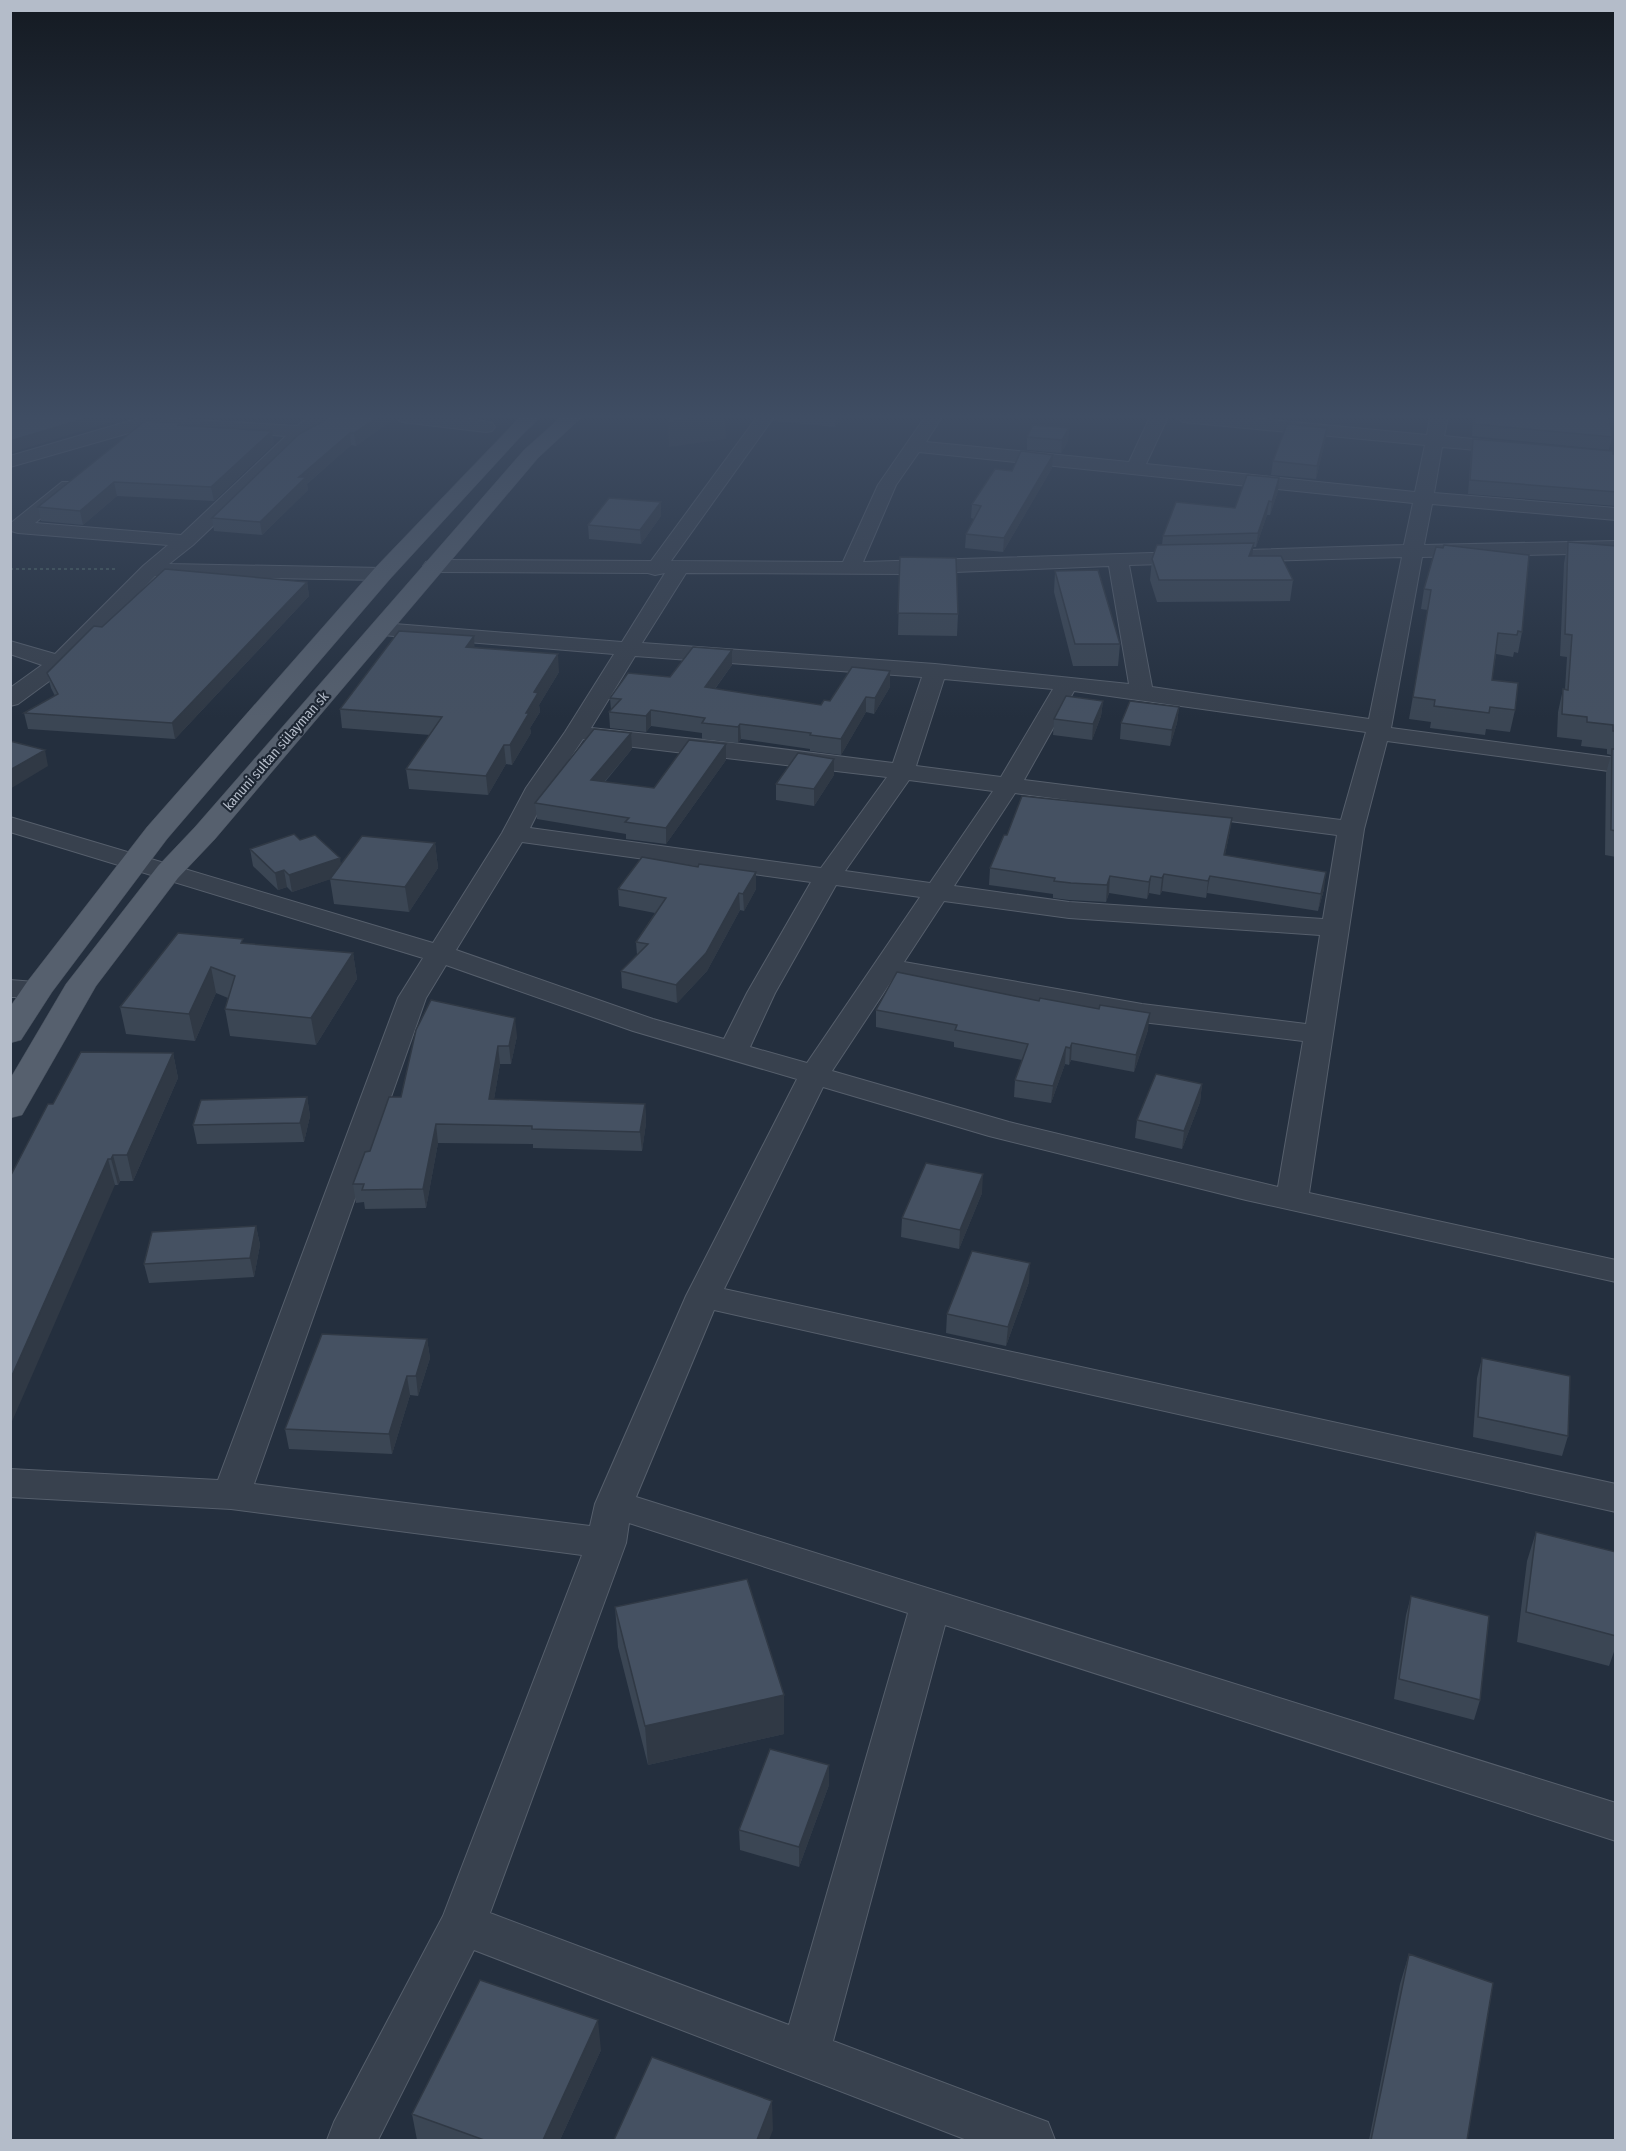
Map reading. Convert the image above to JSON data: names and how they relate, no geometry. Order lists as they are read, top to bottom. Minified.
{"streets":{"main road":["kanuni sultan sülayman sk"]}}
